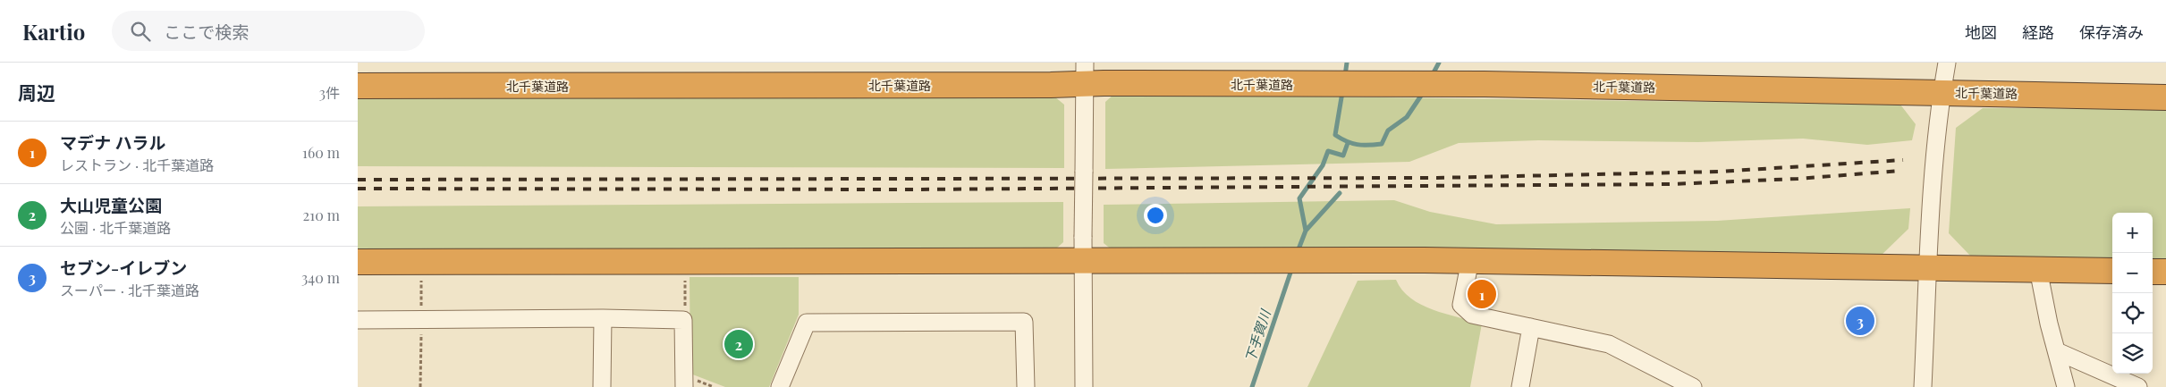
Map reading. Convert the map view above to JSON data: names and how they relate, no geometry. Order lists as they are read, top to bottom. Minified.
{"streets":{"highway":["北千葉道路"]},"water":["下手賀川"],"page":{"header":"Kartio","search":"ここで検索","nav":["地図","経路","保存済み"],"heading":["周辺","3件"],"list":[{"mark":"1","name":"マデナ ハラル","note":"レストラン · 北千葉道路","value":"160 m"},{"mark":"2","name":"大山児童公園","note":"公園 · 北千葉道路","value":"210 m"},{"mark":"3","name":"セブン-イレブン","note":"スーパー · 北千葉道路","value":"340 m"}],"map_buttons":["+","−"],"pins":["1","3","2"]}}
